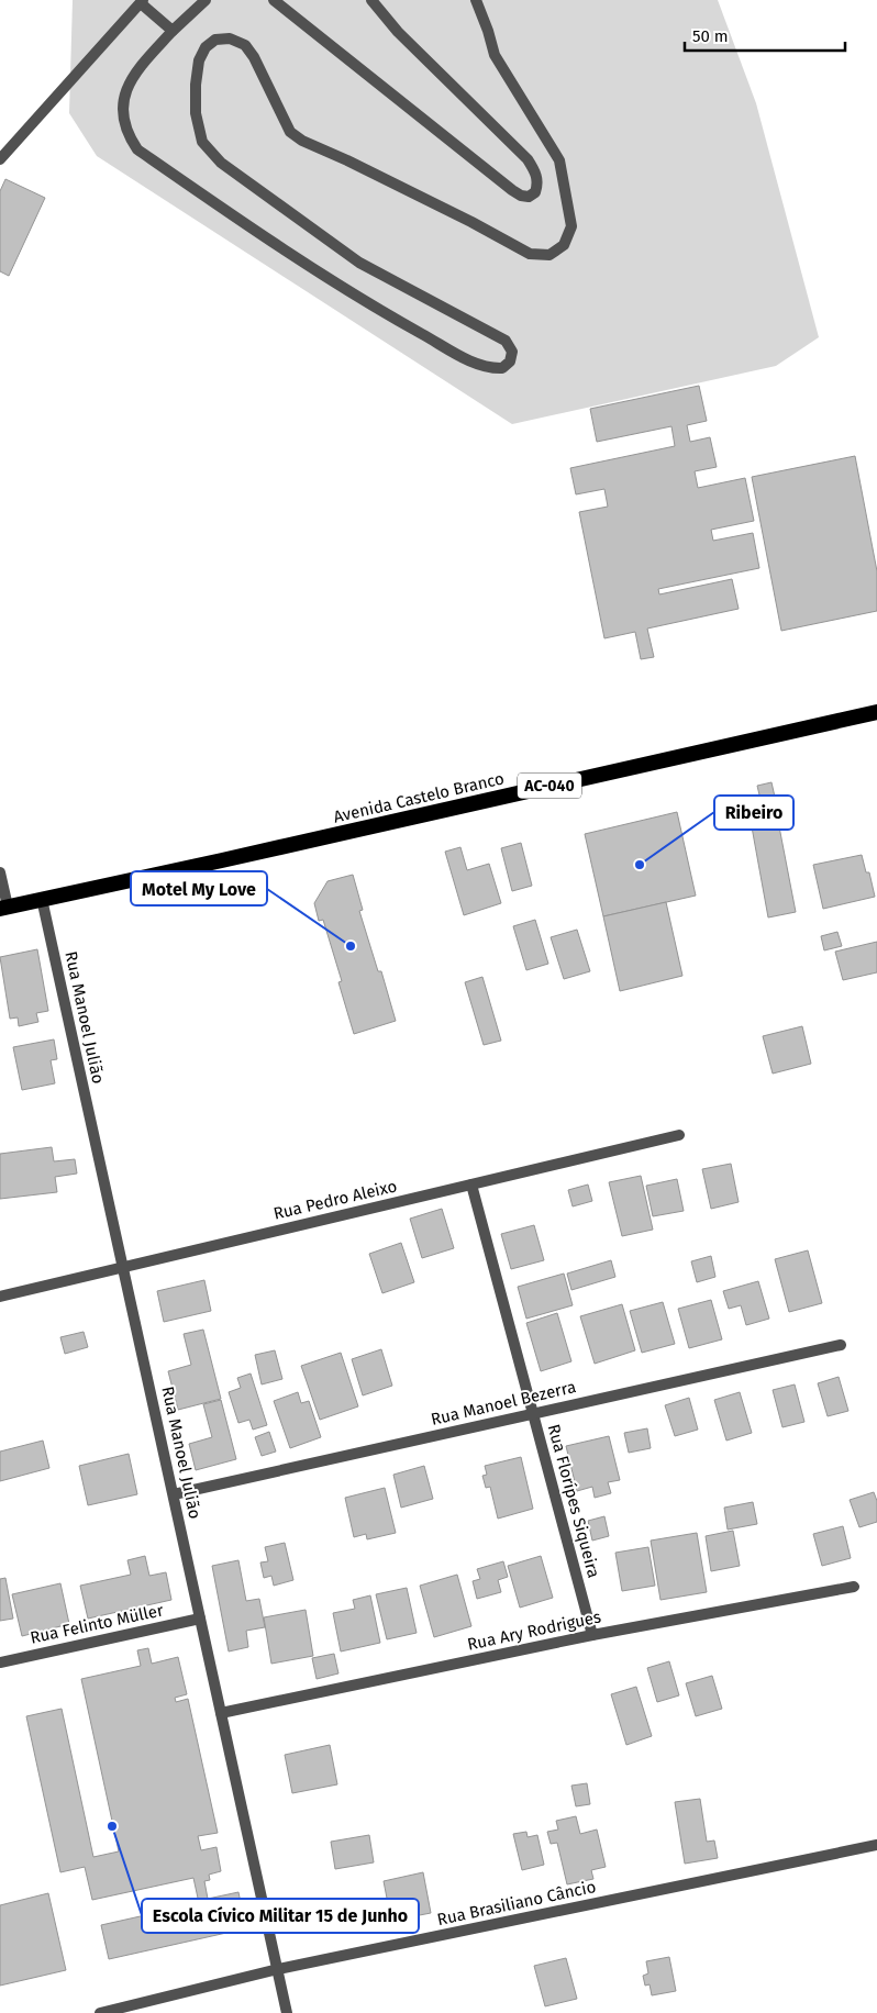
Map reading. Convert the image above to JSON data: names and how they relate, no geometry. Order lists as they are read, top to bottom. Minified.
{"streets":{"highway":["AC-040","Avenida Castelo Branco"],"street":["Rua Manoel Julião","Rua Pedro Aleixo","Rua Manoel Bezerra","Rua Florípes Siqueira","Rua Felinto Müller","Rua Ary Rodrigues","Rua Brasiliano Câncio"]},"crossings":[["Avenida Castelo Branco","Rua Manoel Julião"],["Rua Manoel Julião","Rua Pedro Aleixo"],["Rua Manoel Julião","Rua Manoel Bezerra"],["Rua Manoel Julião","Rua Felinto Müller"],["Rua Manoel Julião","Rua Ary Rodrigues"],["Rua Manoel Julião","Rua Brasiliano Câncio"],["Rua Pedro Aleixo","Rua Florípes Siqueira"],["Rua Manoel Bezerra","Rua Florípes Siqueira"],["Rua Florípes Siqueira","Rua Ary Rodrigues"]],"places":["Ribeiro","Motel My Love","Escola Cívico Militar 15 de Junho"],"scale_bar":"50 m"}
